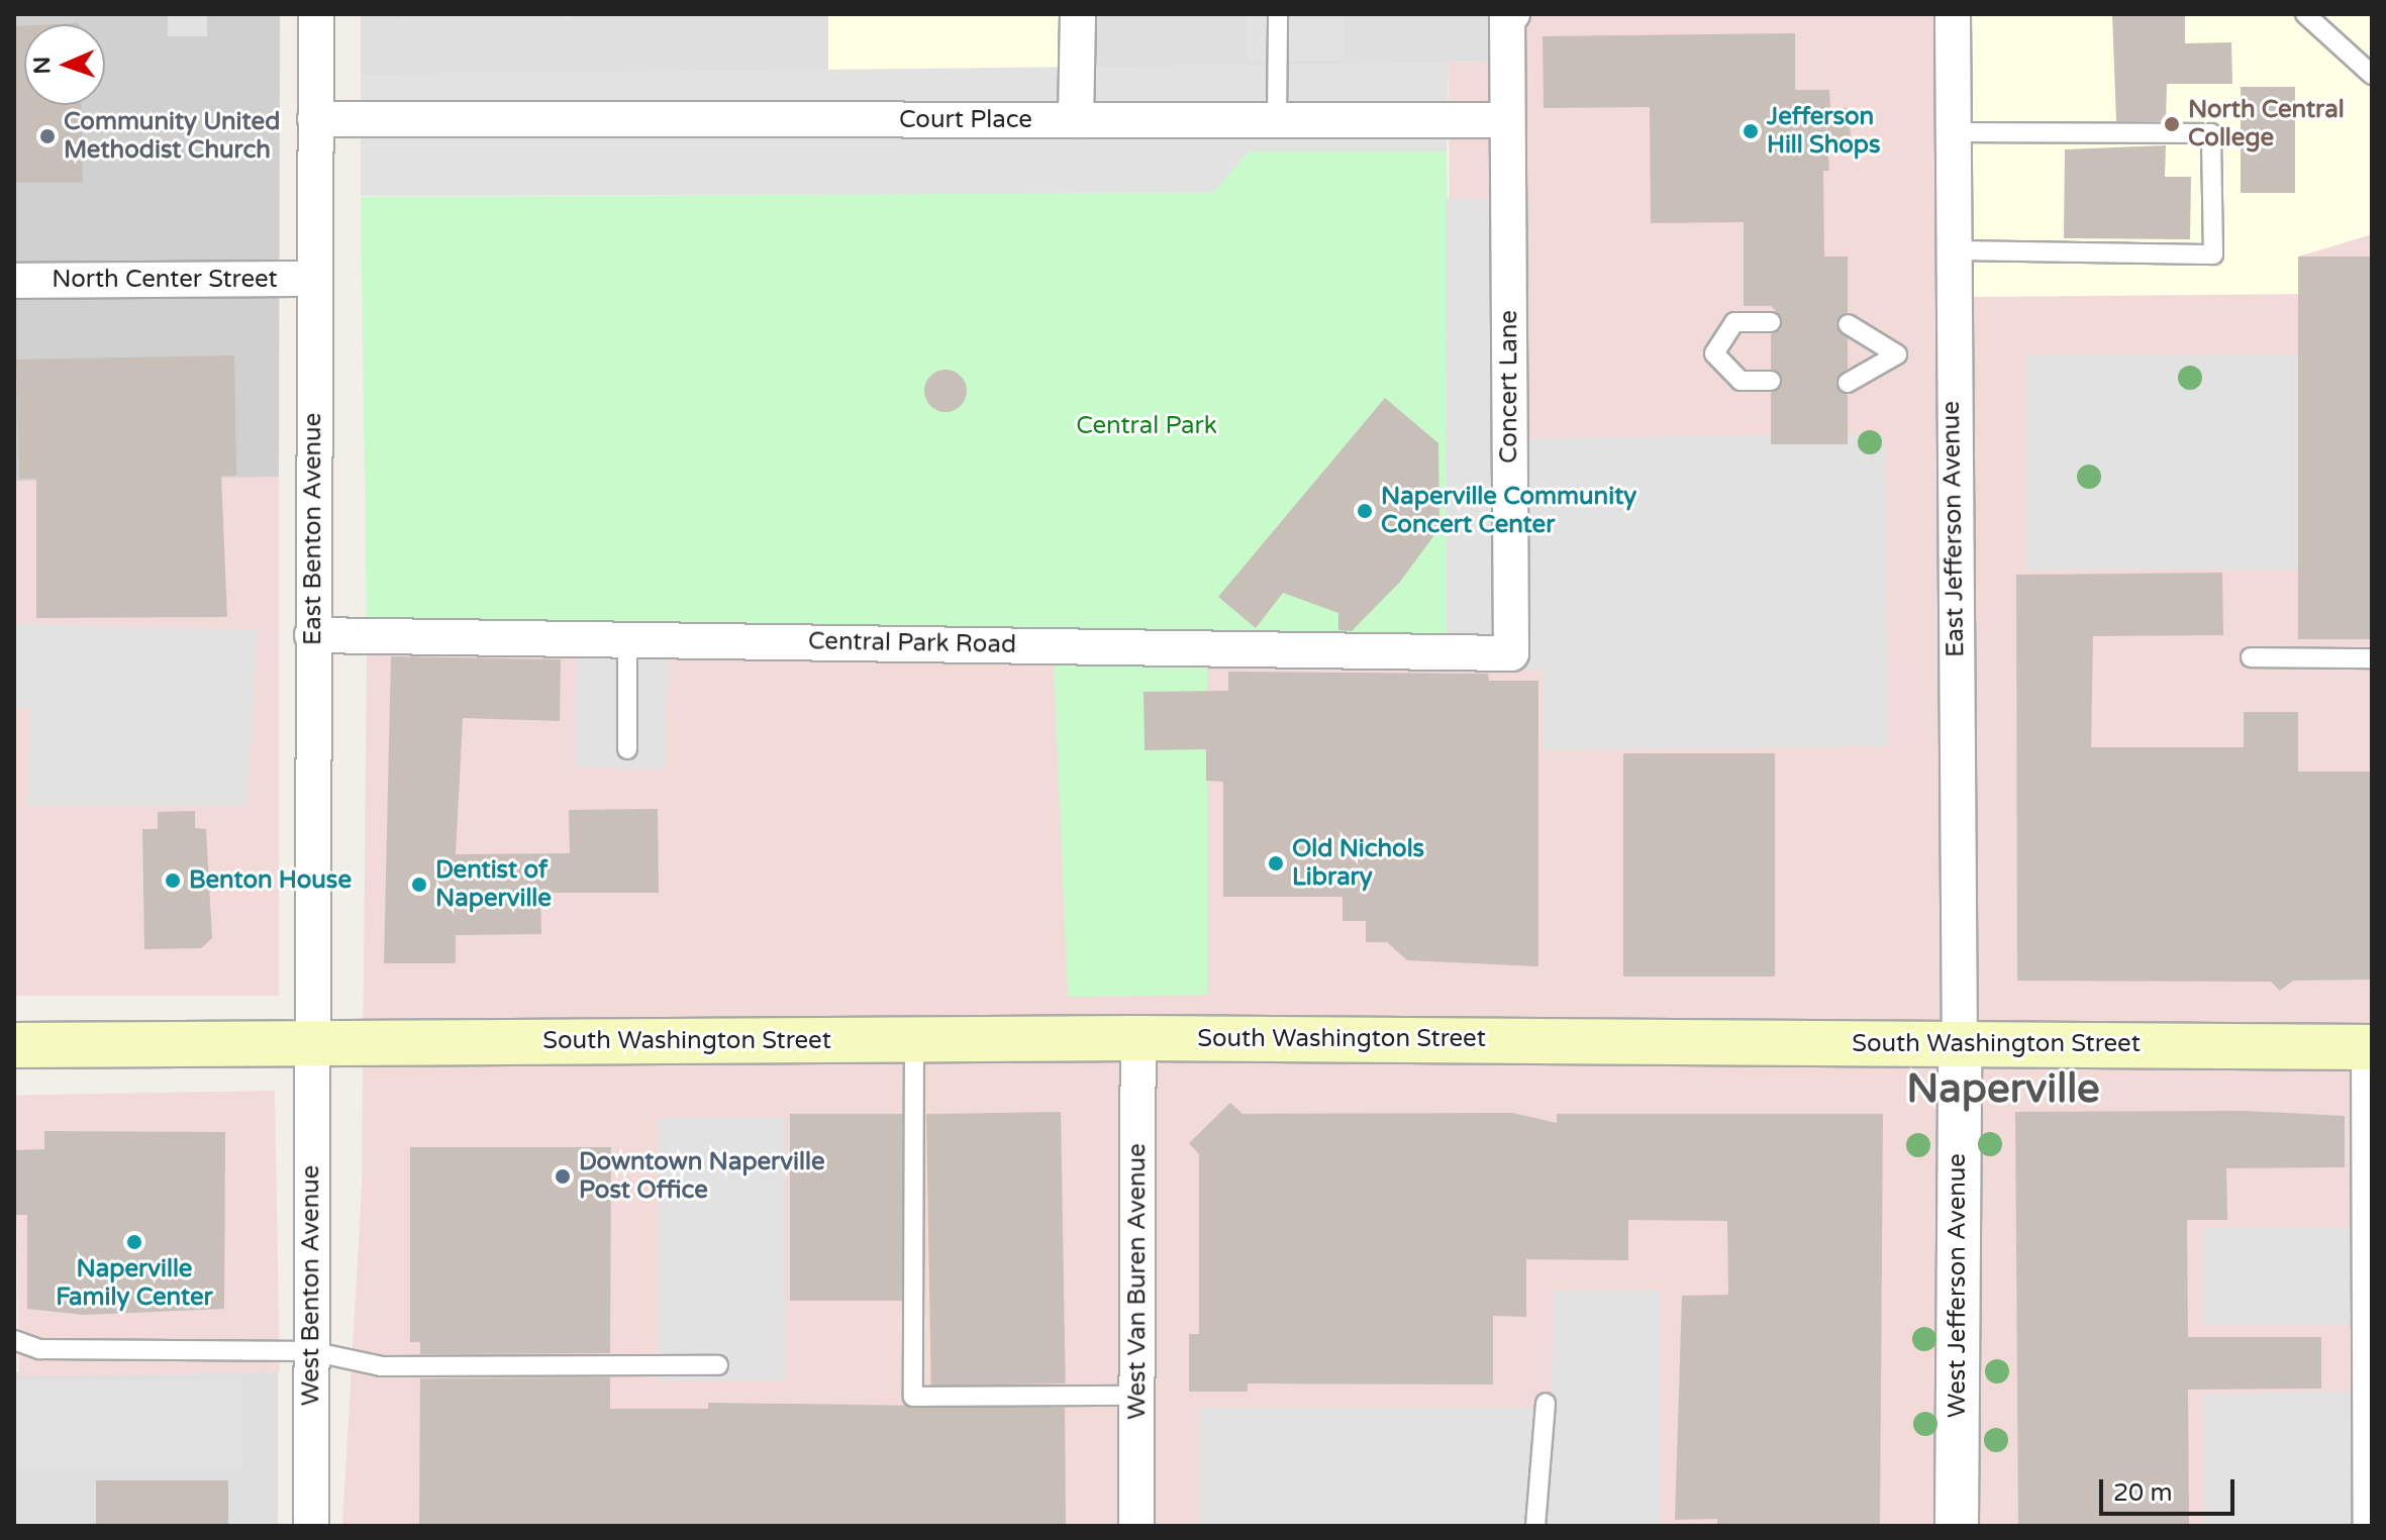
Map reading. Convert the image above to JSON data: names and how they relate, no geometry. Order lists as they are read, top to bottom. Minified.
{"streets":{"main road":["South Washington Street"],"street":["Court Place","North Center Street","Concert Lane","East Benton Avenue","East Jefferson Avenue","Central Park Road","West Van Buren Avenue","West Benton Avenue","West Jefferson Avenue"]},"crossings":[["Court Place","Concert Lane"],["Court Place","East Benton Avenue"],["North Center Street","East Benton Avenue"],["Concert Lane","Central Park Road"],["East Benton Avenue","Central Park Road"],["East Benton Avenue","South Washington Street"],["East Benton Avenue","West Benton Avenue"],["East Jefferson Avenue","South Washington Street"],["East Jefferson Avenue","West Jefferson Avenue"],["South Washington Street","West Van Buren Avenue"],["South Washington Street","West Benton Avenue"],["South Washington Street","West Jefferson Avenue"]],"districts":["Naperville"],"parks":["Central Park"],"places":["North Central College","Jefferson Hill Shops","Community United Methodist Church","Naperville Community Concert Center","Old Nichols Library","Benton House","Dentist of Naperville","Downtown Naperville Post Office","Naperville Family Center"],"scale_bar":"20 m","north":"left"}
